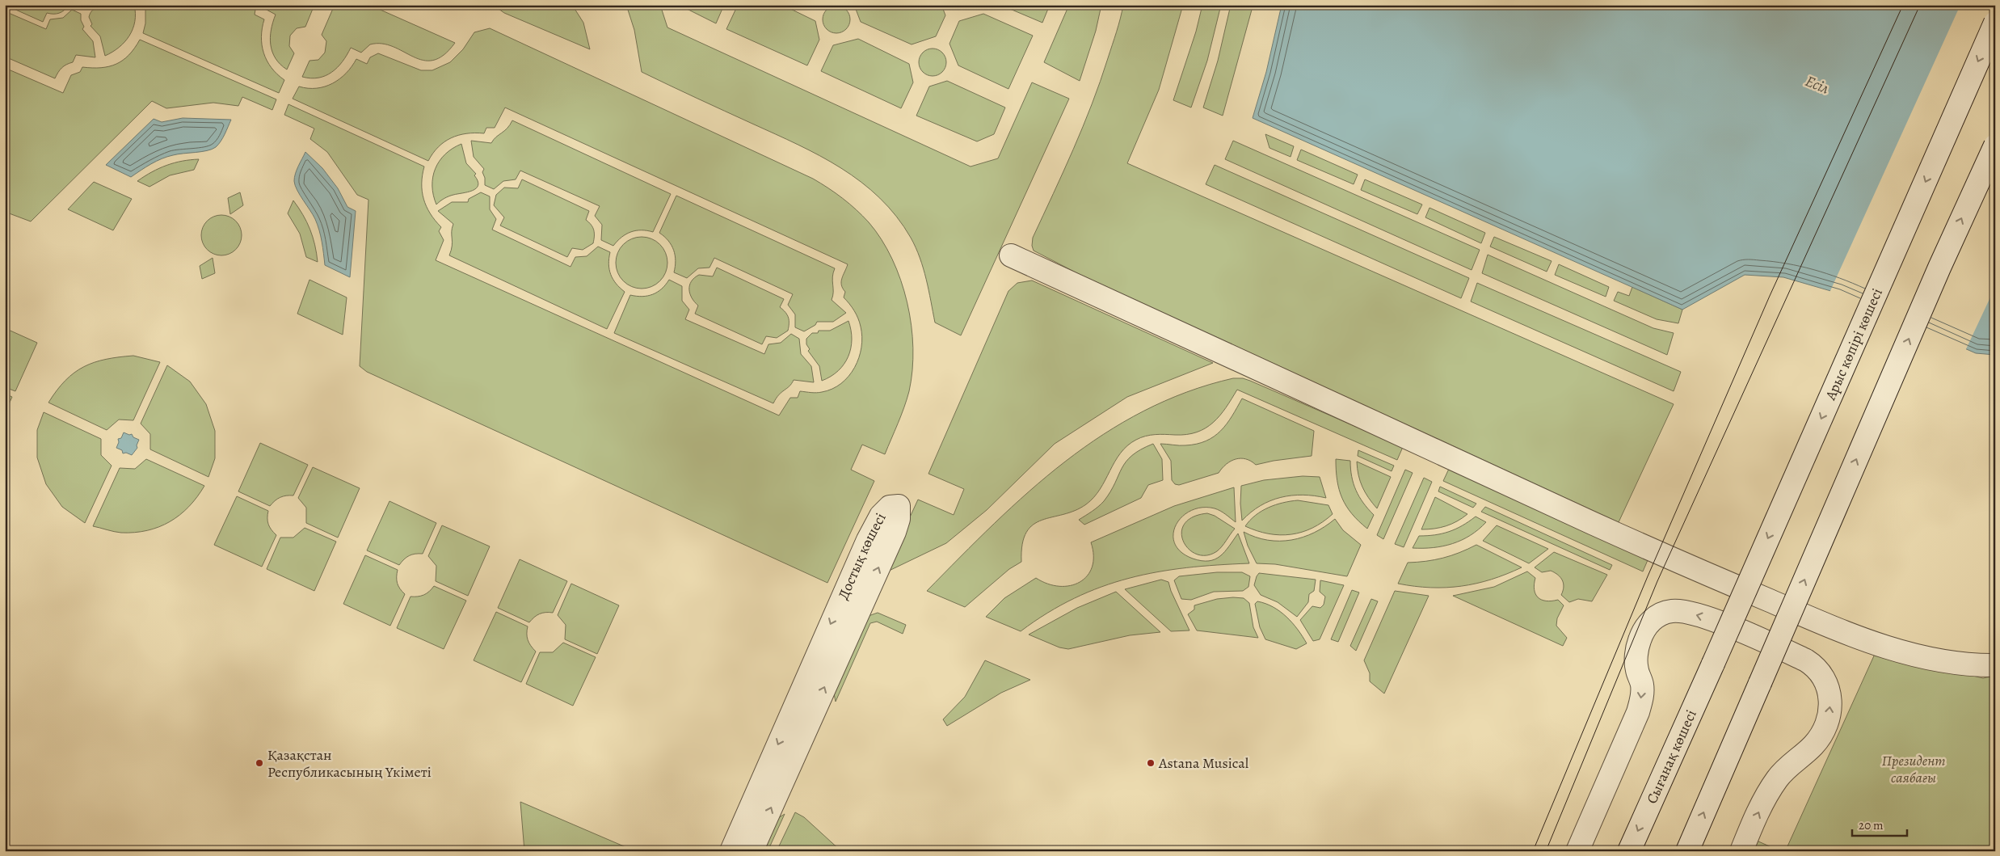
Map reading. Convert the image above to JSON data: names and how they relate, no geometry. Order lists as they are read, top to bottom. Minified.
{"streets":{"street":["Арыс көпірі көшесі","Достық көшесі","Сығанақ көшесі"]},"crossings":[["Арыс көпірі көшесі","Сығанақ көшесі"]],"water":["Есіл"],"parks":["Президент саябағы"],"places":["Қазақстан Республикасының Үкіметі","Astana Musical"],"scale_bar":"20 m"}
